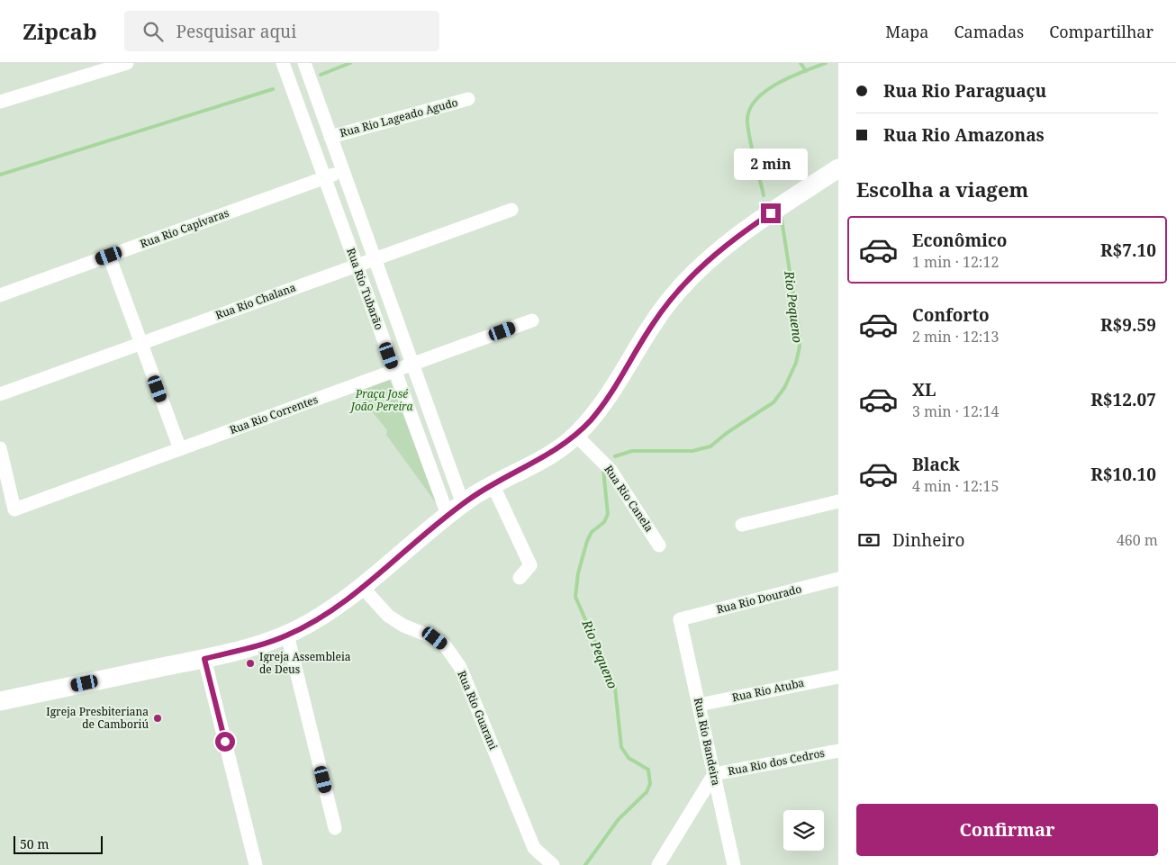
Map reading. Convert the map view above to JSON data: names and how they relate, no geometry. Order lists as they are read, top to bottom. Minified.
{"streets":{"street":["Rua Rio Lageado Agudo","Rua Rio Capivaras","Rua Rio Tubarão","Rua Rio Chalana","Rua Rio Correntes","Rua Rio Canela","Rua Rio Dourado","Rua Rio Atuba","Rua Rio Guarani","Rua Rio Bandeira","Rua Rio dos Cedros"]},"crossings":[["Rua Rio Lageado Agudo","Rua Rio Tubarão"],["Rua Rio Capivaras","Rua Rio Tubarão"],["Rua Rio Tubarão","Rua Rio Chalana"],["Rua Rio Tubarão","Rua Rio Correntes"],["Rua Rio Dourado","Rua Rio Bandeira"],["Rua Rio Atuba","Rua Rio Bandeira"],["Rua Rio Bandeira","Rua Rio dos Cedros"]],"water":["Rio Pequeno"],"parks":["Praça José João Pereira"],"places":["Igreja Assembleia de Deus","Igreja Presbiteriana de Camboriú"],"scale_bar":"50 m","page":{"header":"Zipcab","search":"Pesquisar aqui","nav":["Mapa","Camadas","Compartilhar"],"banner":["Rua Rio Paraguaçu","Rua Rio Amazonas"],"bubble":"2 min","heading":"Escolha a viagem","list":[{"name":"Econômico","note":"1 min · 12:12","value":"R$7.10"},{"name":"Conforto","note":"2 min · 12:13","value":"R$9.59"},{"name":"XL","note":"3 min · 12:14","value":"R$12.07"},{"name":"Black","note":"4 min · 12:15","value":"R$10.10"}],"pay":["Dinheiro","460 m"],"buttons":"Confirmar","scale":"50 m"}}
